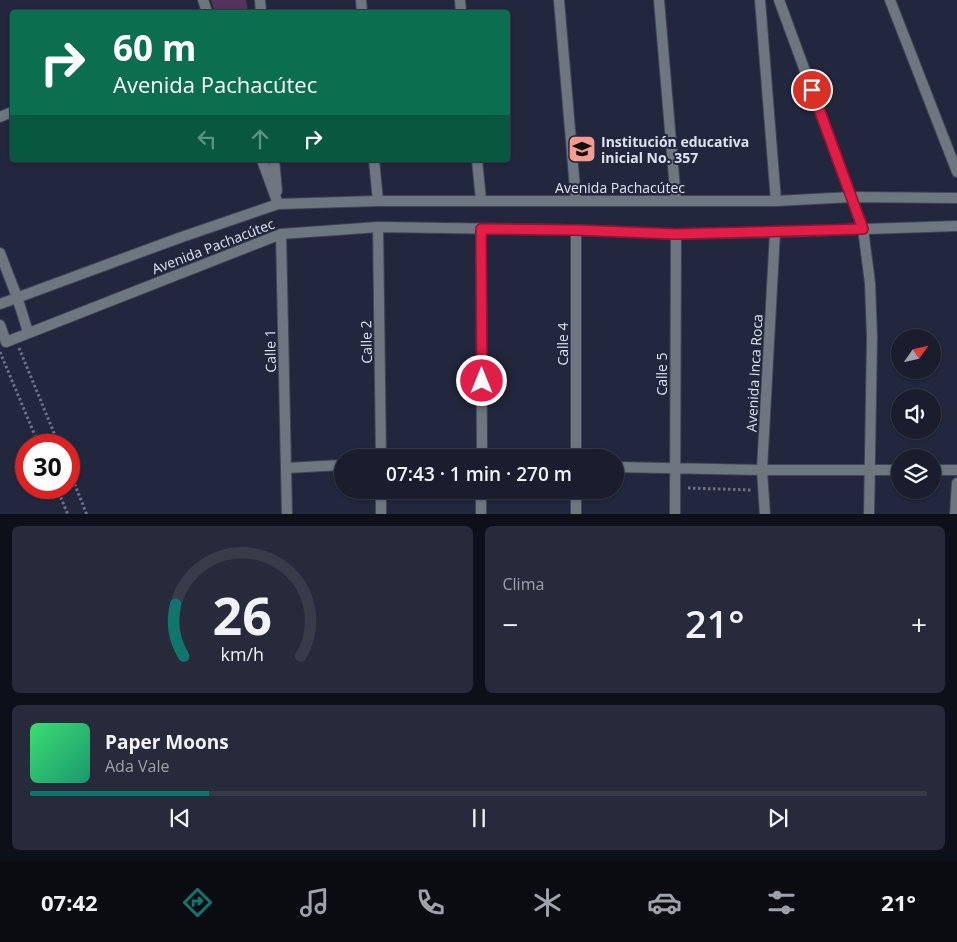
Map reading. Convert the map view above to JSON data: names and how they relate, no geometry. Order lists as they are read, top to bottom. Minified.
{"streets":{"street":["Avenida Pachacútec","Calle 2","Calle 4","Calle 1","Avenida Inca Roca","Calle 5"]},"crossings":[["Avenida Pachacútec","Calle 2"],["Avenida Pachacútec","Calle 4"],["Avenida Pachacútec","Calle 1"],["Avenida Pachacútec","Avenida Inca Roca"],["Avenida Pachacútec","Calle 5"]],"places":{"school or university":["Institución educativa inicial No. 357"]},"north":"top right","page":{"turn":["60 m","Avenida Pachacútec"],"limit":"30","trip":"07:43 · 1 min · 270 m","tile":"Clima","heat":["−","21°","+"],"song":["Paper Moons","Ada Vale"],"tabs":["07:42","21°"],"gauge":["26","km/h"]}}
